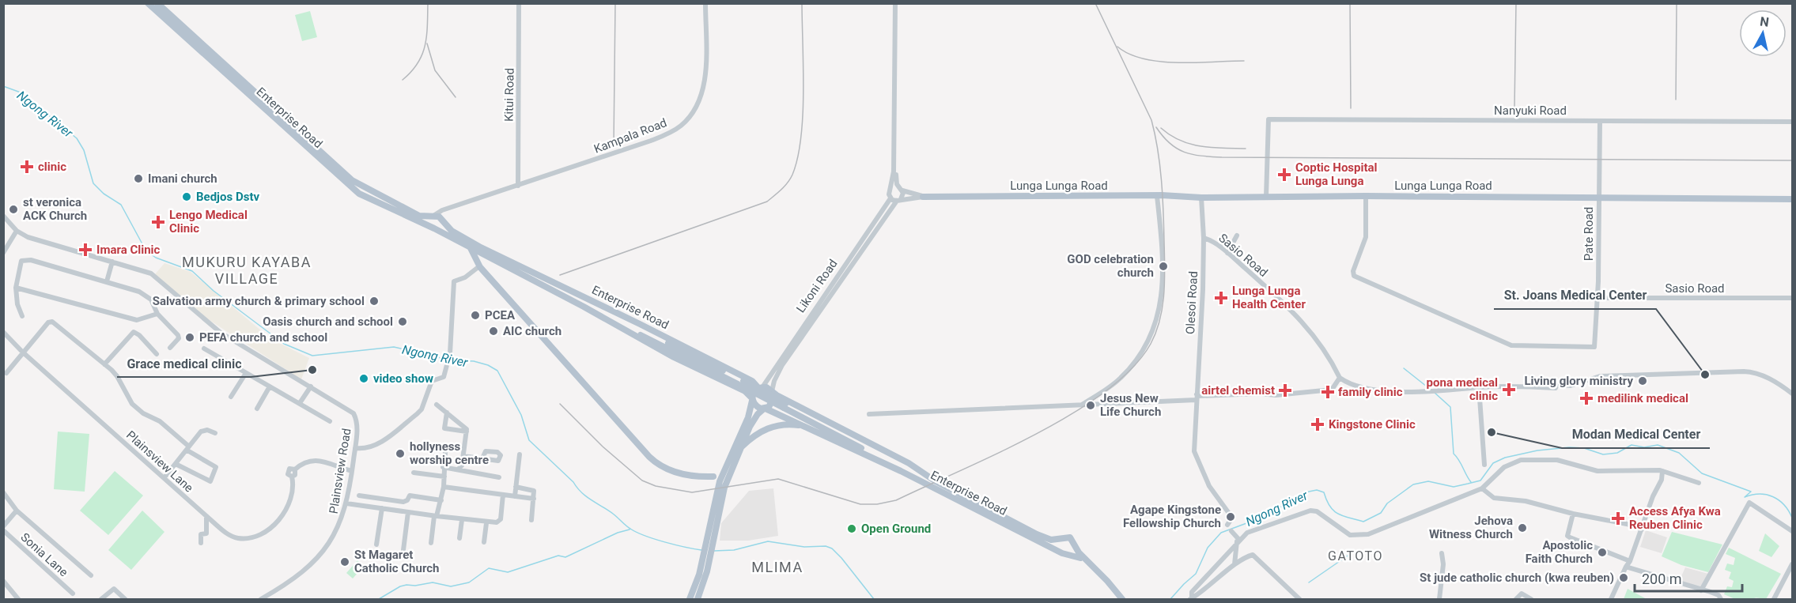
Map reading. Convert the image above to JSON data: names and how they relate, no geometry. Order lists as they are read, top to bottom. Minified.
{"streets":{"main road":["Enterprise Road","Lunga Lunga Road"],"street":["Kitui Road","Nanyuki Road","Kampala Road","Pate Road","Sasio Road","Likoni Road","Olesoi Road","Plainsview Lane","Plainsview Road","Sonia Lane"]},"crossings":[["Kitui Road","Kampala Road"],["Nanyuki Road","Lunga Lunga Road"],["Nanyuki Road","Pate Road"],["Enterprise Road","Kampala Road"],["Enterprise Road","Likoni Road"],["Lunga Lunga Road","Pate Road"],["Lunga Lunga Road","Olesoi Road"],["Pate Road","Sasio Road"],["Sasio Road","Olesoi Road"],["Plainsview Lane","Plainsview Road"]],"districts":["MUKURU KAYABA VILLAGE","GATOTO","MLIMA"],"water":["Ngong River"],"places":{"health":["clinic","Coptic Hospital Lunga Lunga","Lengo Medical Clinic","Imara Clinic","Lunga Lunga Health Center","pona medical clinic","airtel chemist","family clinic","medilink medical","Kingstone Clinic","Access Afya Kwa Reuben Clinic"],"other":["Imani church","Bedjos Dstv","st veronica ACK Church","GOD celebration church","Salvation army church & primary school","PCEA","Oasis church and school","AIC church","PEFA church and school","Grace medical clinic","St. Joans Medical Center","video show","Living glory ministry","Jesus New Life Church","Modan Medical Center","hollyness worship centre","Agape Kingstone Fellowship Church","Jehova Witness Church","Open Ground","Apostolic Faith Church","St Magaret Catholic Church","St jude catholic church (kwa reuben)"]},"scale_bar":"200 m","north":"top"}
